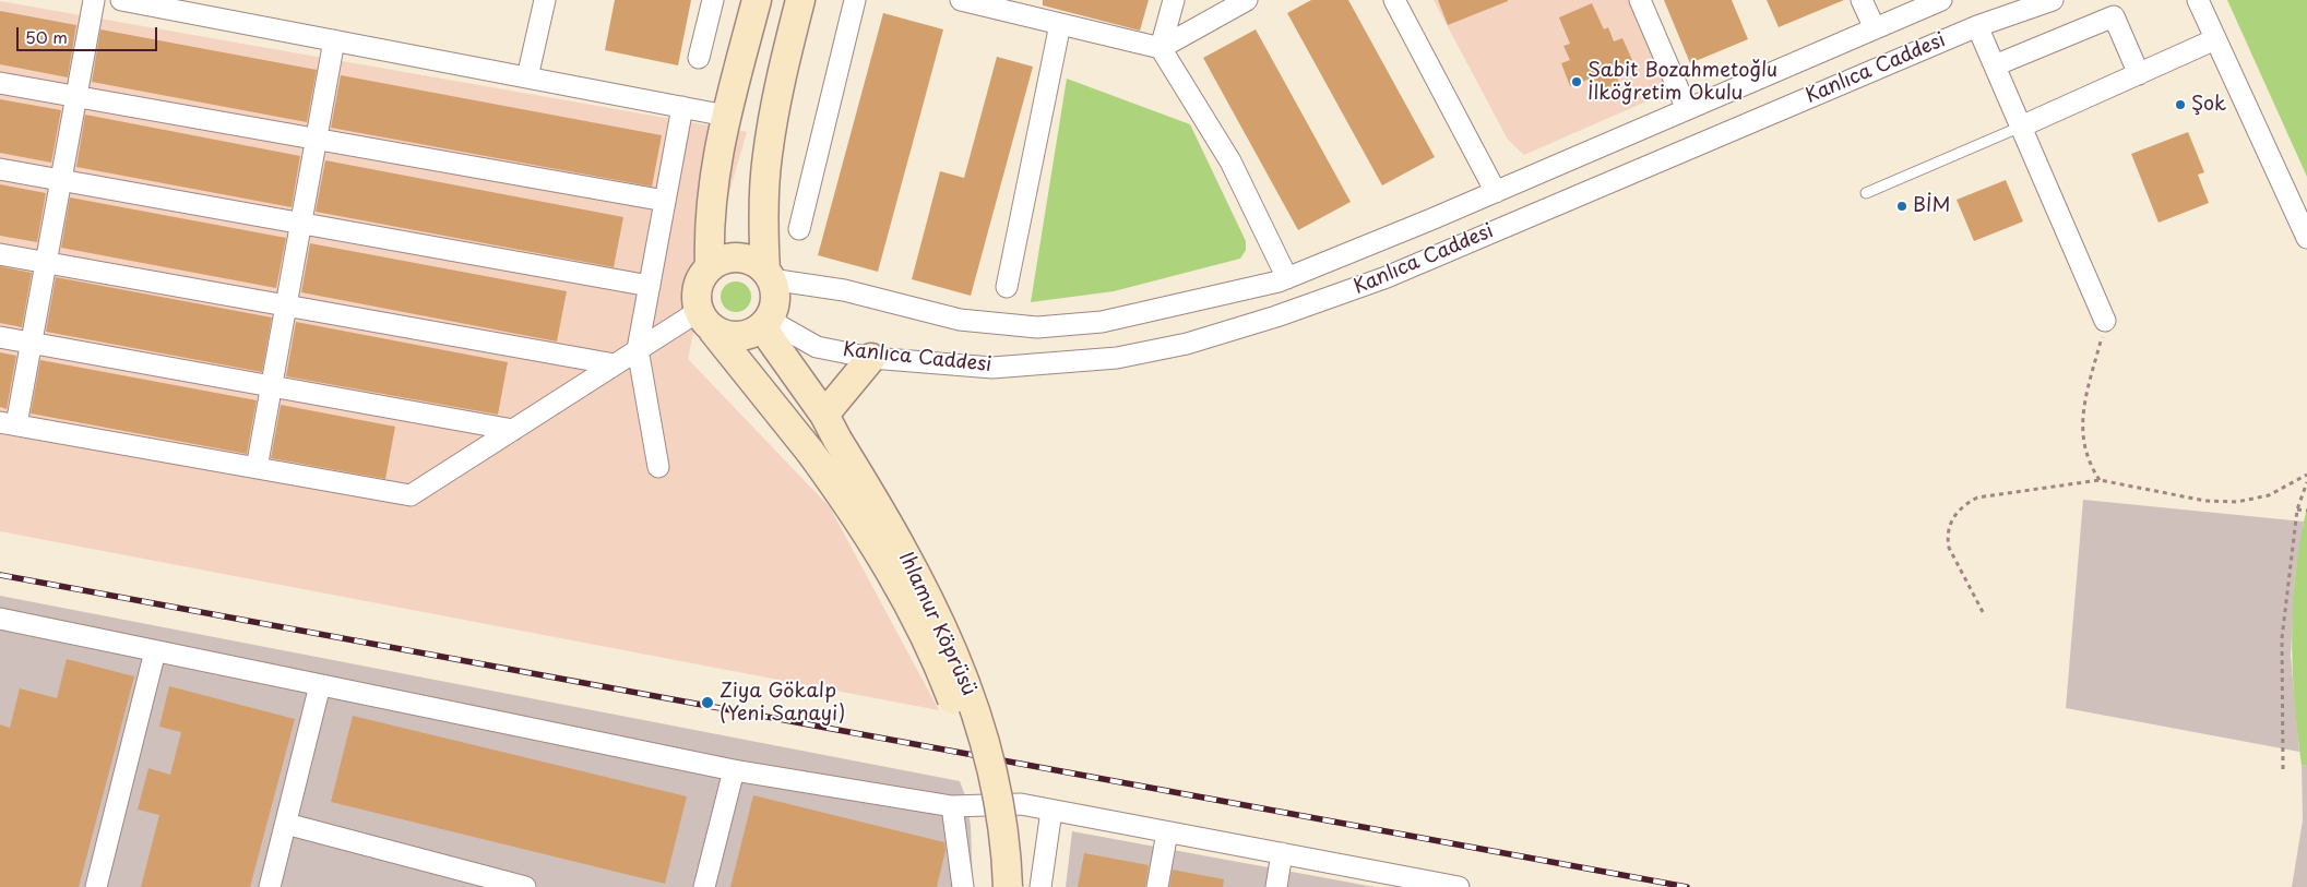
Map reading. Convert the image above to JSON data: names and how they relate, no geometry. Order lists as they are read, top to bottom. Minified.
{"streets":{"street":["Kanlıca Caddesi","Ihlamur Köprüsü"]},"crossings":[["Kanlıca Caddesi","Ihlamur Köprüsü"]],"places":["Sabit Bozahmetoğlu İlköğretim Okulu","Şok","BİM","Ziya Gökalp (Yeni Sanayi)"],"scale_bar":"50 m"}
